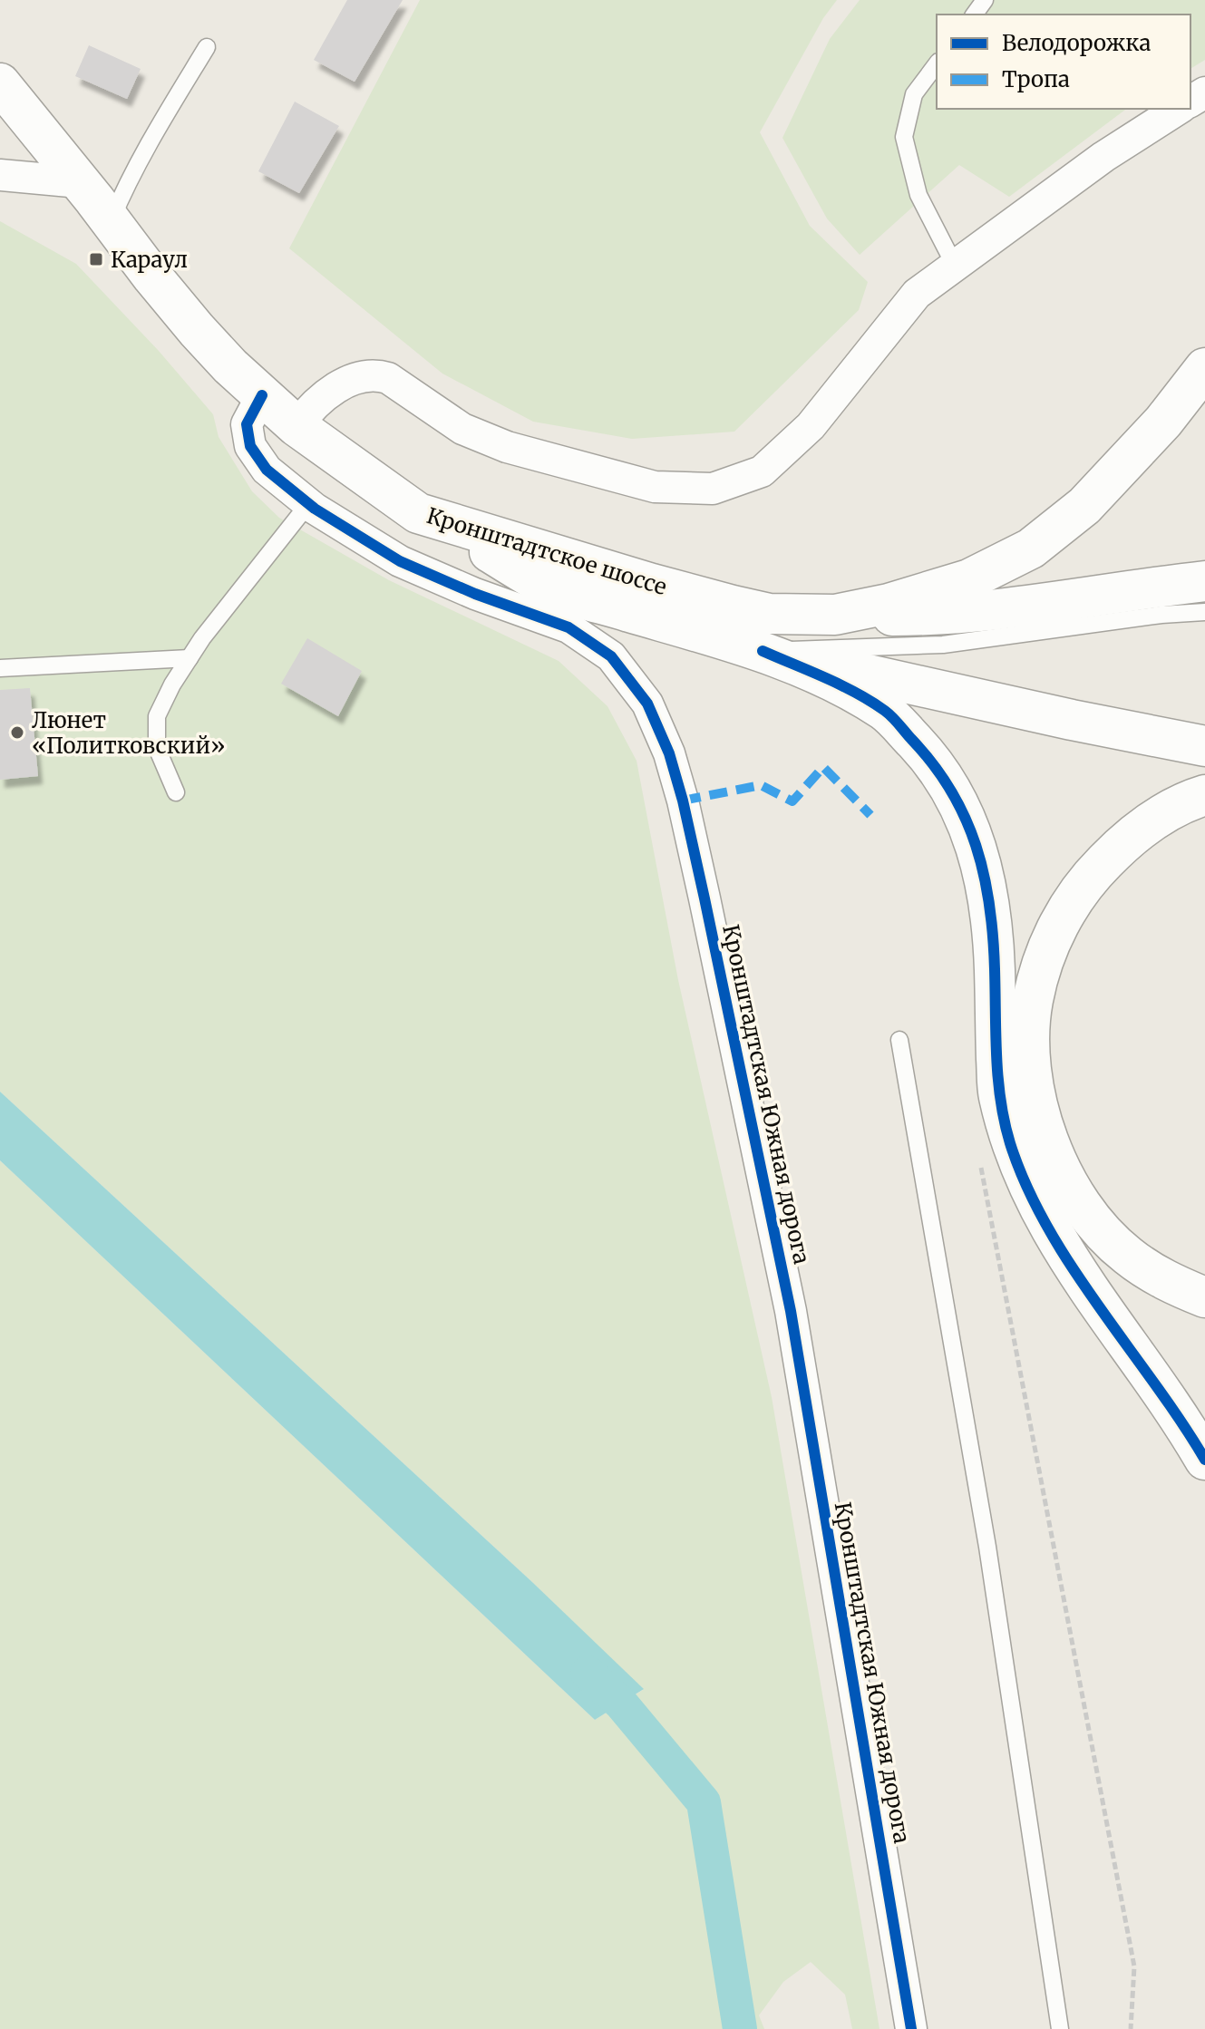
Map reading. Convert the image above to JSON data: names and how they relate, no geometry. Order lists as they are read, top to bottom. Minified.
{"streets":{"street":["Кронштадтское шоссе","Кронштадтская Южная дорога"]},"crossings":[["Кронштадтское шоссе","Кронштадтская Южная дорога"]],"places":{"transit":["Караул"],"other":["Люнет «Политковский»"]},"legend":["Велодорожка","Тропа"]}
